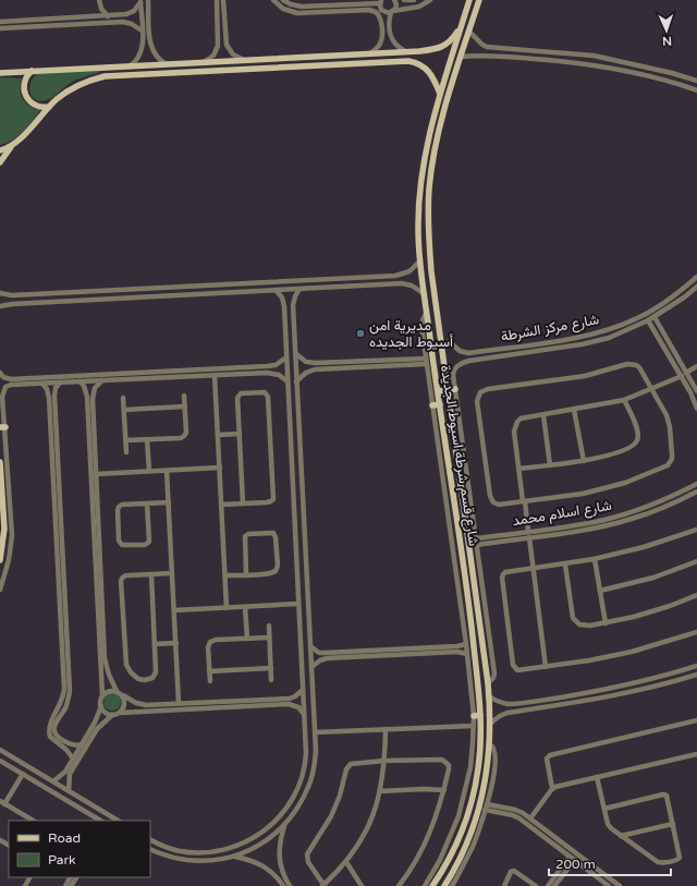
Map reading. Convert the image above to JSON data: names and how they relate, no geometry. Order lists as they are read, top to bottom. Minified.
{"streets":{"main road":["شارع قسم شرطة اسيوط الجديدة"],"street":["شارع مركز الشرطة","شارع اسلام محمد"]},"crossings":[["شارع مركز الشرطة","شارع قسم شرطة اسيوط الجديدة"]],"places":["مديرية امن أسيوط الجديده"],"legend":["Road","Park"],"scale_bar":"200 m","north":"bottom"}
